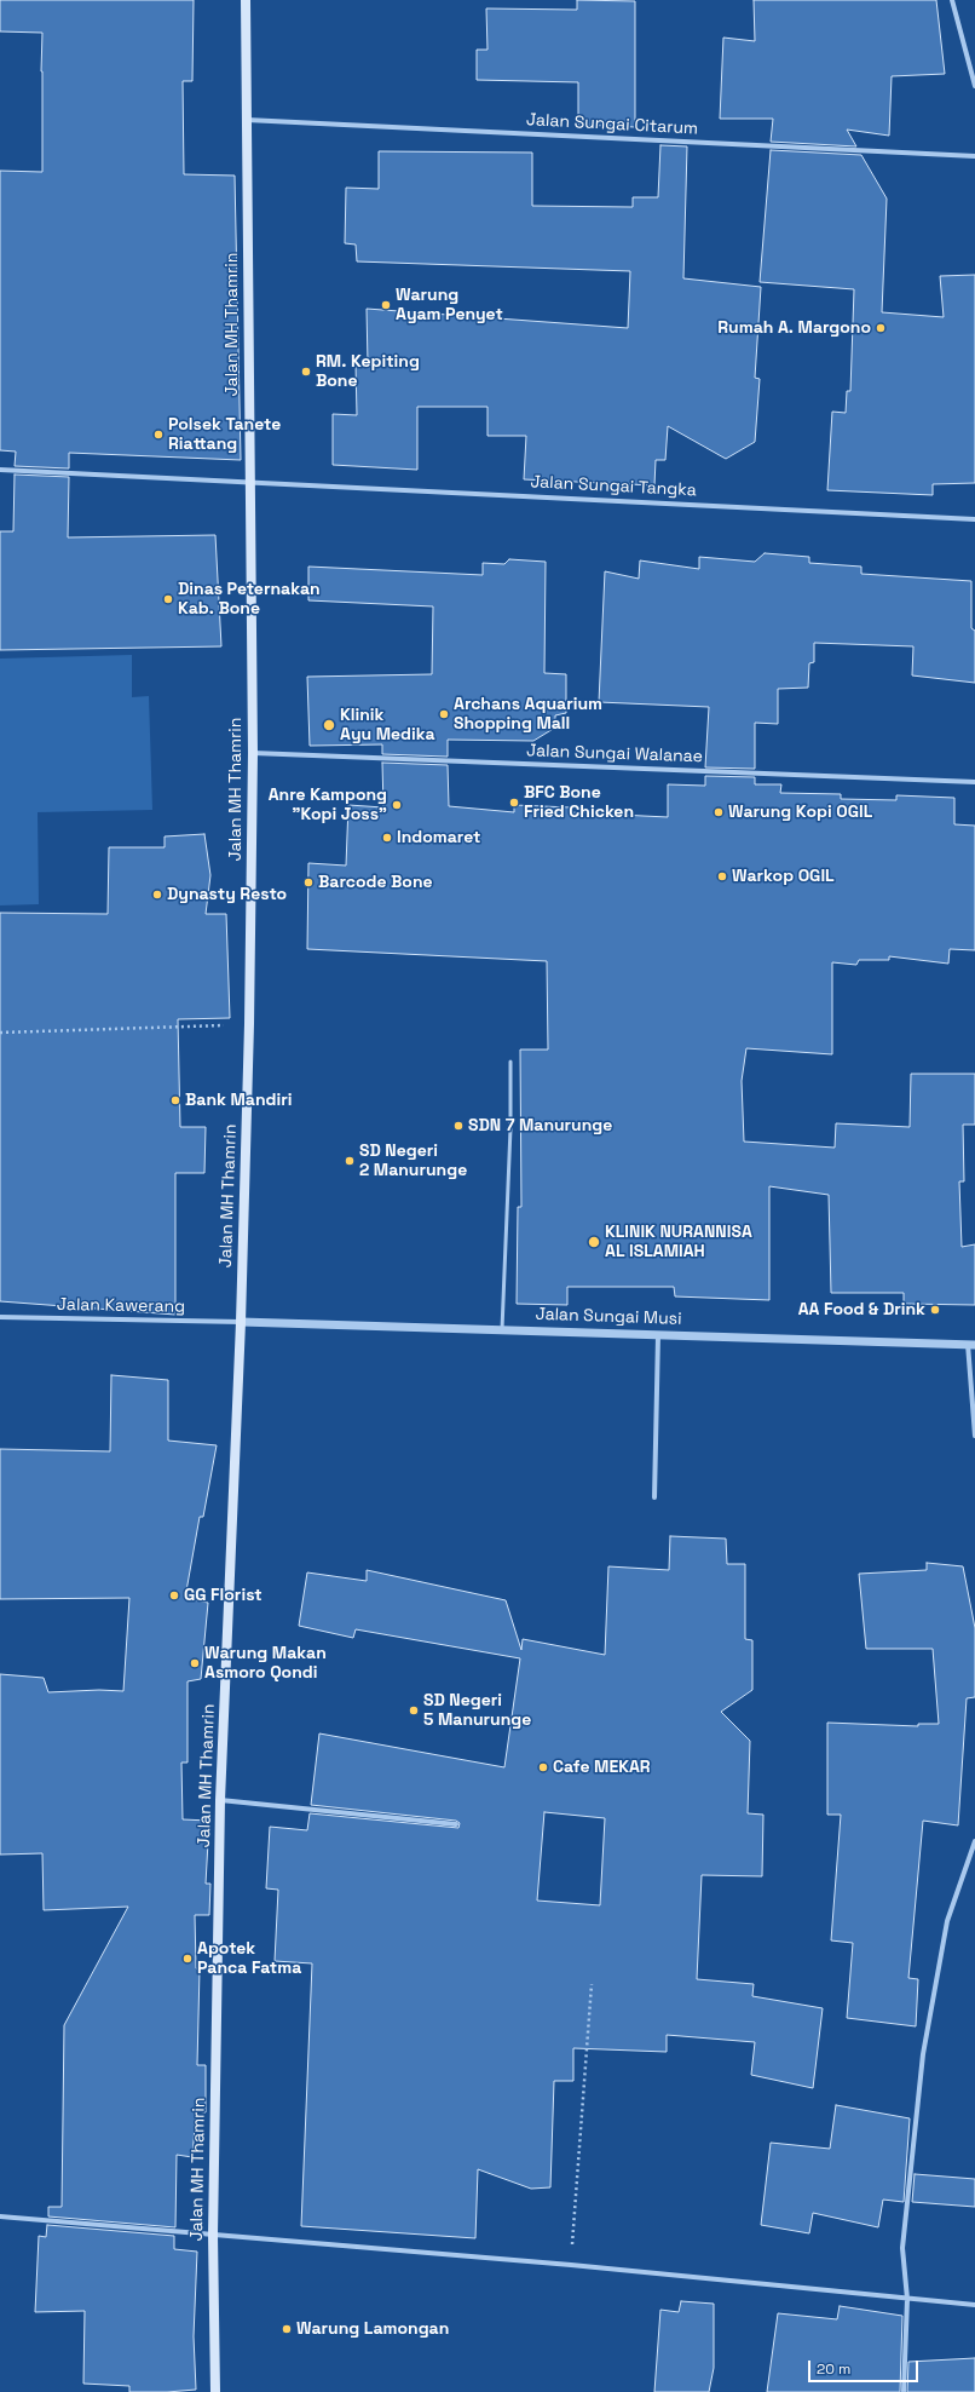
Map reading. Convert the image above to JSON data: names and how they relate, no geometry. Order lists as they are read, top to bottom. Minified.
{"streets":{"main road":["Jalan MH Thamrin"],"street":["Jalan Sungai Citarum","Jalan Sungai Tangka","Jalan Sungai Walanae","Jalan Kawerang","Jalan Sungai Musi"]},"crossings":[["Jalan Sungai Citarum","Jalan MH Thamrin"],["Jalan MH Thamrin","Jalan Sungai Tangka"],["Jalan MH Thamrin","Jalan Sungai Walanae"],["Jalan MH Thamrin","Jalan Kawerang"],["Jalan MH Thamrin","Jalan Sungai Musi"],["Jalan Kawerang","Jalan Sungai Musi"]],"places":["Warung Ayam Penyet","Rumah A. Margono","RM. Kepiting Bone","Polsek Tanete Riattang","Dinas Peternakan Kab. Bone","Archans Aquarium Shopping Mall","Klinik Ayu Medika","BFC Bone Fried Chicken","Anre Kampong \"Kopi Joss\"","Warung Kopi OGIL","Indomaret","Warkop OGIL","Barcode Bone","Dynasty Resto","Bank Mandiri","SDN 7 Manurunge","SD Negeri 2 Manurunge","KLINIK NURANNISA AL ISLAMIAH","AA Food & Drink","GG Florist","Warung Makan Asmoro Qondi","SD Negeri 5 Manurunge","Cafe MEKAR","Apotek Panca Fatma","Warung Lamongan"],"scale_bar":"20 m"}
